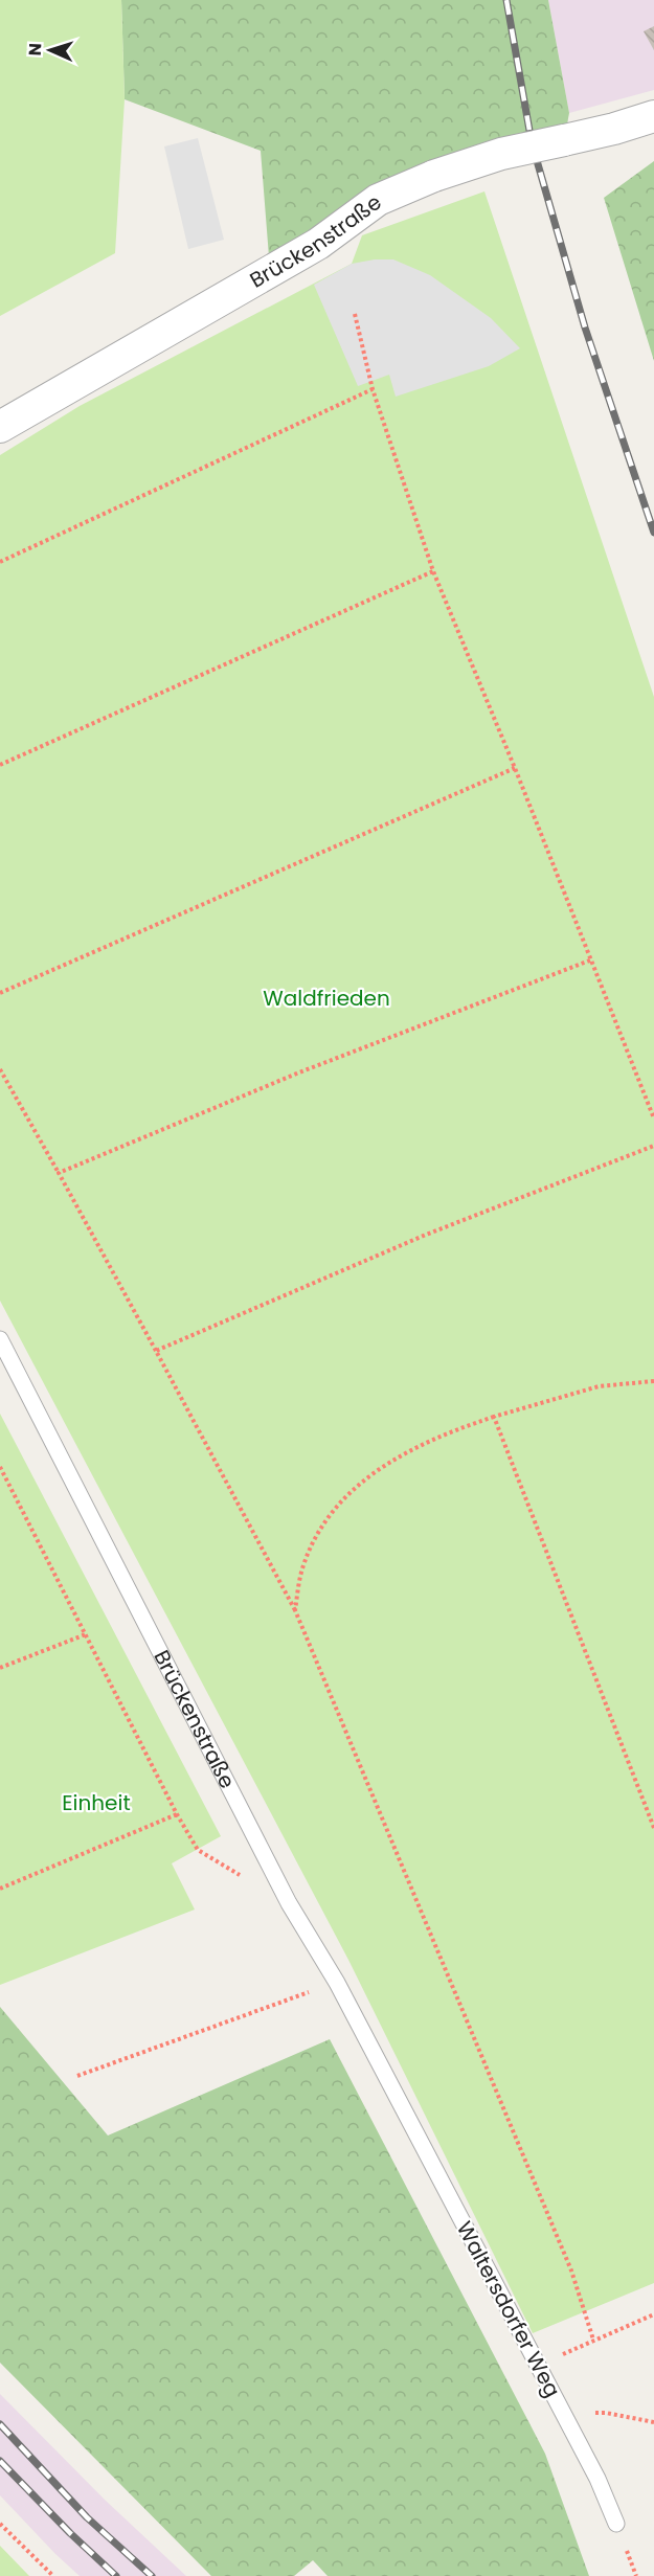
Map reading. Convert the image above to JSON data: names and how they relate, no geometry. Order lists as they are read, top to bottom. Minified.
{"streets":{"street":["Brückenstraße"],"lane":["Waltersdorfer Weg"]},"crossings":[["Brückenstraße","Waltersdorfer Weg"]],"parks":["Waldfrieden","Einheit"],"north":"left"}
